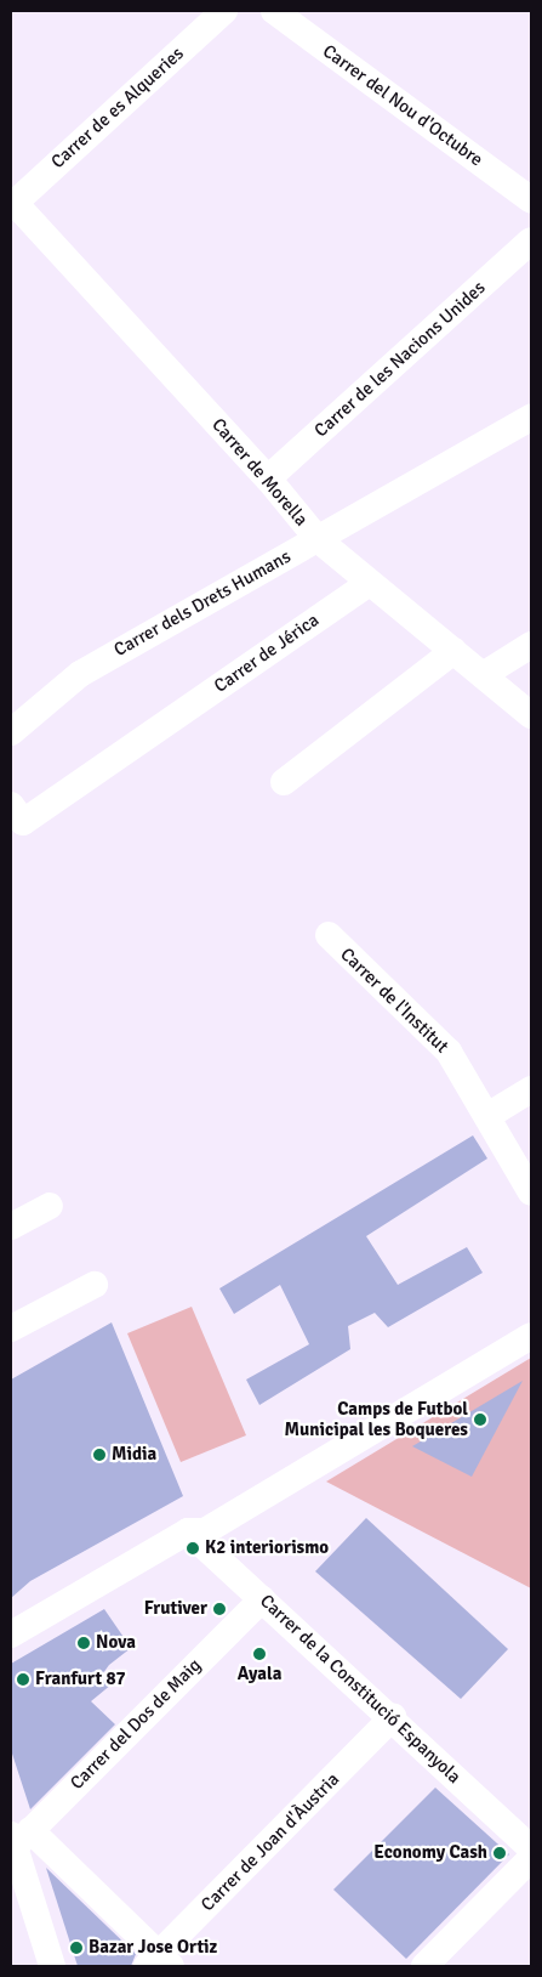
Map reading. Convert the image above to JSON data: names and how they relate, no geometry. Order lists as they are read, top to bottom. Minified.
{"streets":{"street":["Carrer del Nou d'Octubre","Carrer de es Alqueries","Carrer de les Nacions Unides","Carrer de Morella","Carrer dels Drets Humans","Carrer de Jérica","Carrer de l'Institut","Carrer de la Constitució Espanyola","Carrer del Dos de Maig","Carrer de Joan d'Àustria"]},"crossings":[["Carrer de es Alqueries","Carrer de Morella"],["Carrer de les Nacions Unides","Carrer de Morella"],["Carrer de Morella","Carrer dels Drets Humans"],["Carrer de Morella","Carrer de Jérica"],["Carrer de la Constitució Espanyola","Carrer del Dos de Maig"],["Carrer de la Constitució Espanyola","Carrer de Joan d'Àustria"]],"places":["Camps de Futbol Municipal les Boqueres","Midia","K2 interiorismo","Frutiver","Nova","Ayala","Franfurt 87","Economy Cash","Bazar Jose Ortiz"]}
